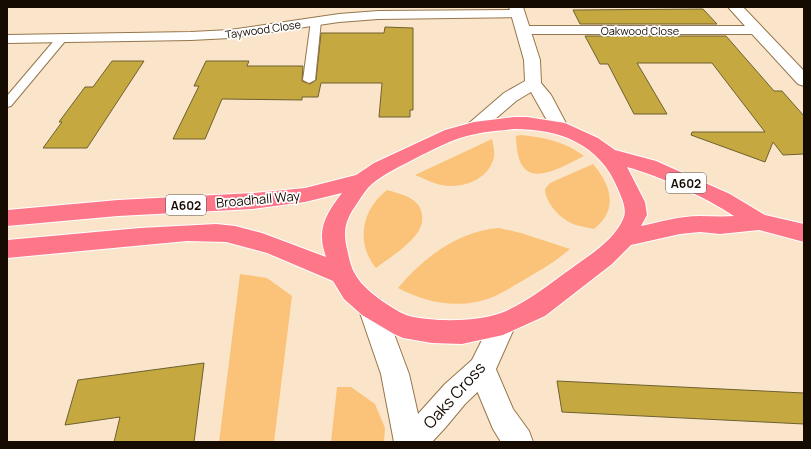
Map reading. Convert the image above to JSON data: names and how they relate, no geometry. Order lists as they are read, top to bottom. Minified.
{"streets":{"highway":["A602","Broadhall Way"],"street":["Taywood Close","Oakwood Close","Oaks Cross"]}}
